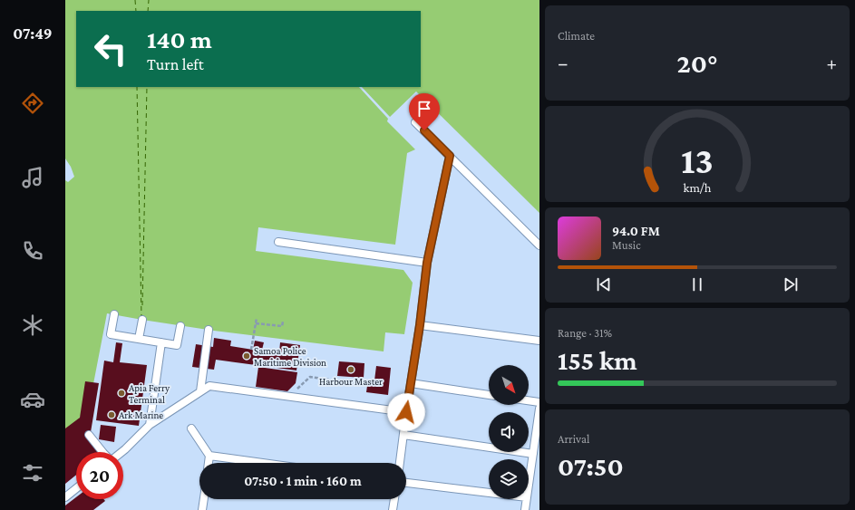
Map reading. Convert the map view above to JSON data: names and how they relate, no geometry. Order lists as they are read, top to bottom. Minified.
{"places":["Samoa Police Maritime Division","Harbour Master","Apia Ferry Terminal","Ark Marine"],"north":"bottom right","page":{"tabs":"07:49","tile":["Climate",["Range · 31%","155 km"],["Arrival","07:50"]],"turn":["140 m","Turn left"],"heat":["−","20°","+"],"song":["94.0 FM","Music"],"limit":"20","trip":"07:50 · 1 min · 160 m","gauge":["13","km/h"]}}
